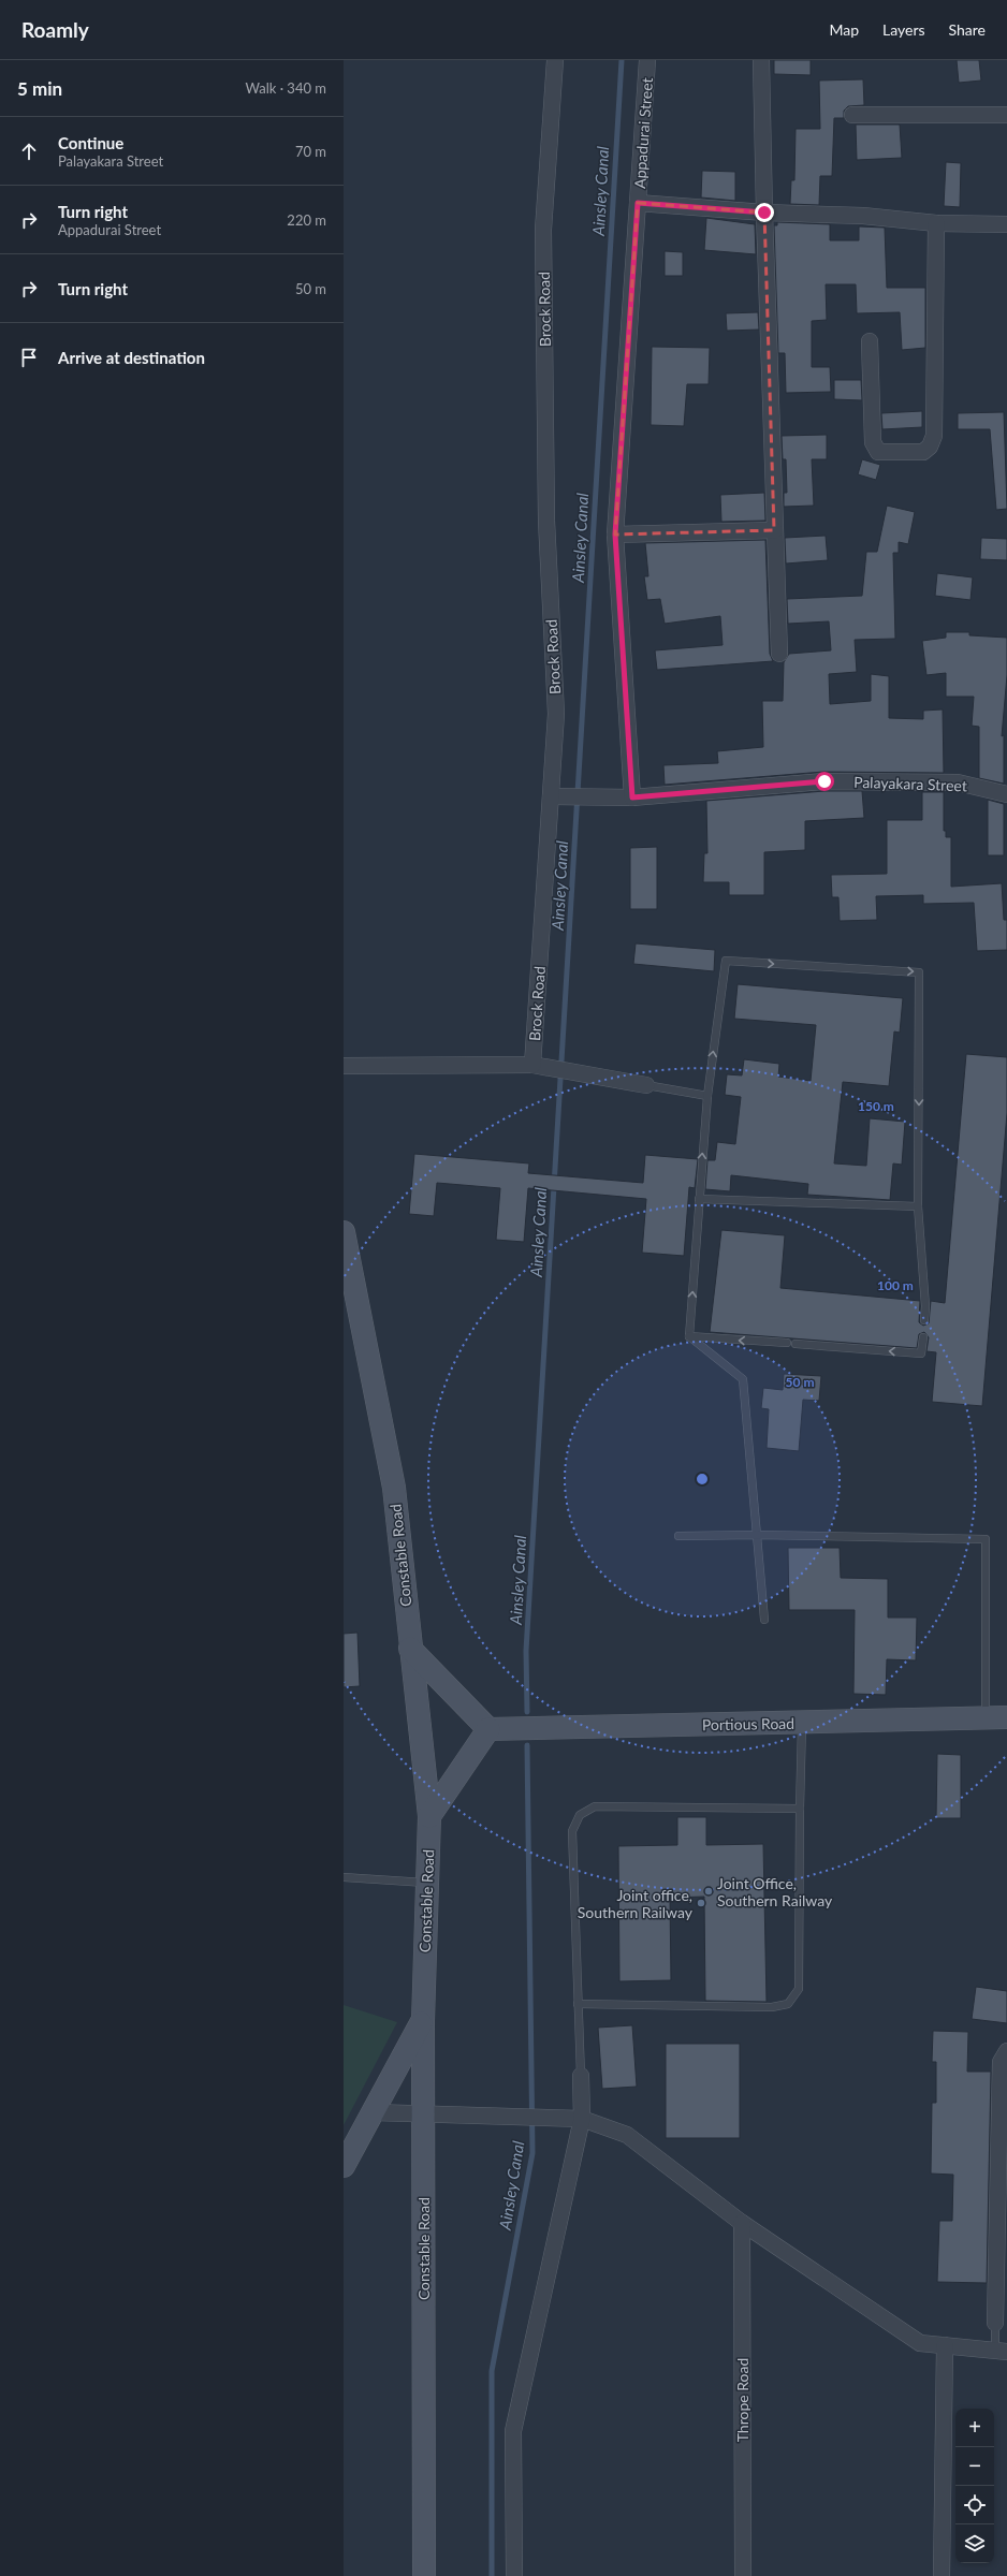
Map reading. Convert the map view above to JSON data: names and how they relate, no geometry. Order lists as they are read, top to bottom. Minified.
{"streets":{"main road":["Constable Road","Portious Road"],"street":["Appadurai Street","Brock Road","Palayakara Street","Thrope Road"]},"crossings":[["Appadurai Street","Palayakara Street"],["Brock Road","Palayakara Street"]],"water":["Ainsley Canal"],"places":["Joint Office, Southern Railway","Joint office, Southern Railway"],"page":{"header":"Roamly","nav":["Map","Layers","Share"],"heading":["5 min","Walk · 340 m"],"list":[["Continue","Palayakara Street","70 m"],["Turn right","Appadurai Street","220 m"],["Turn right","50 m"],"Arrive at destination"],"map_buttons":["+","−"]},"rings":["150 m","100 m","50 m"]}
